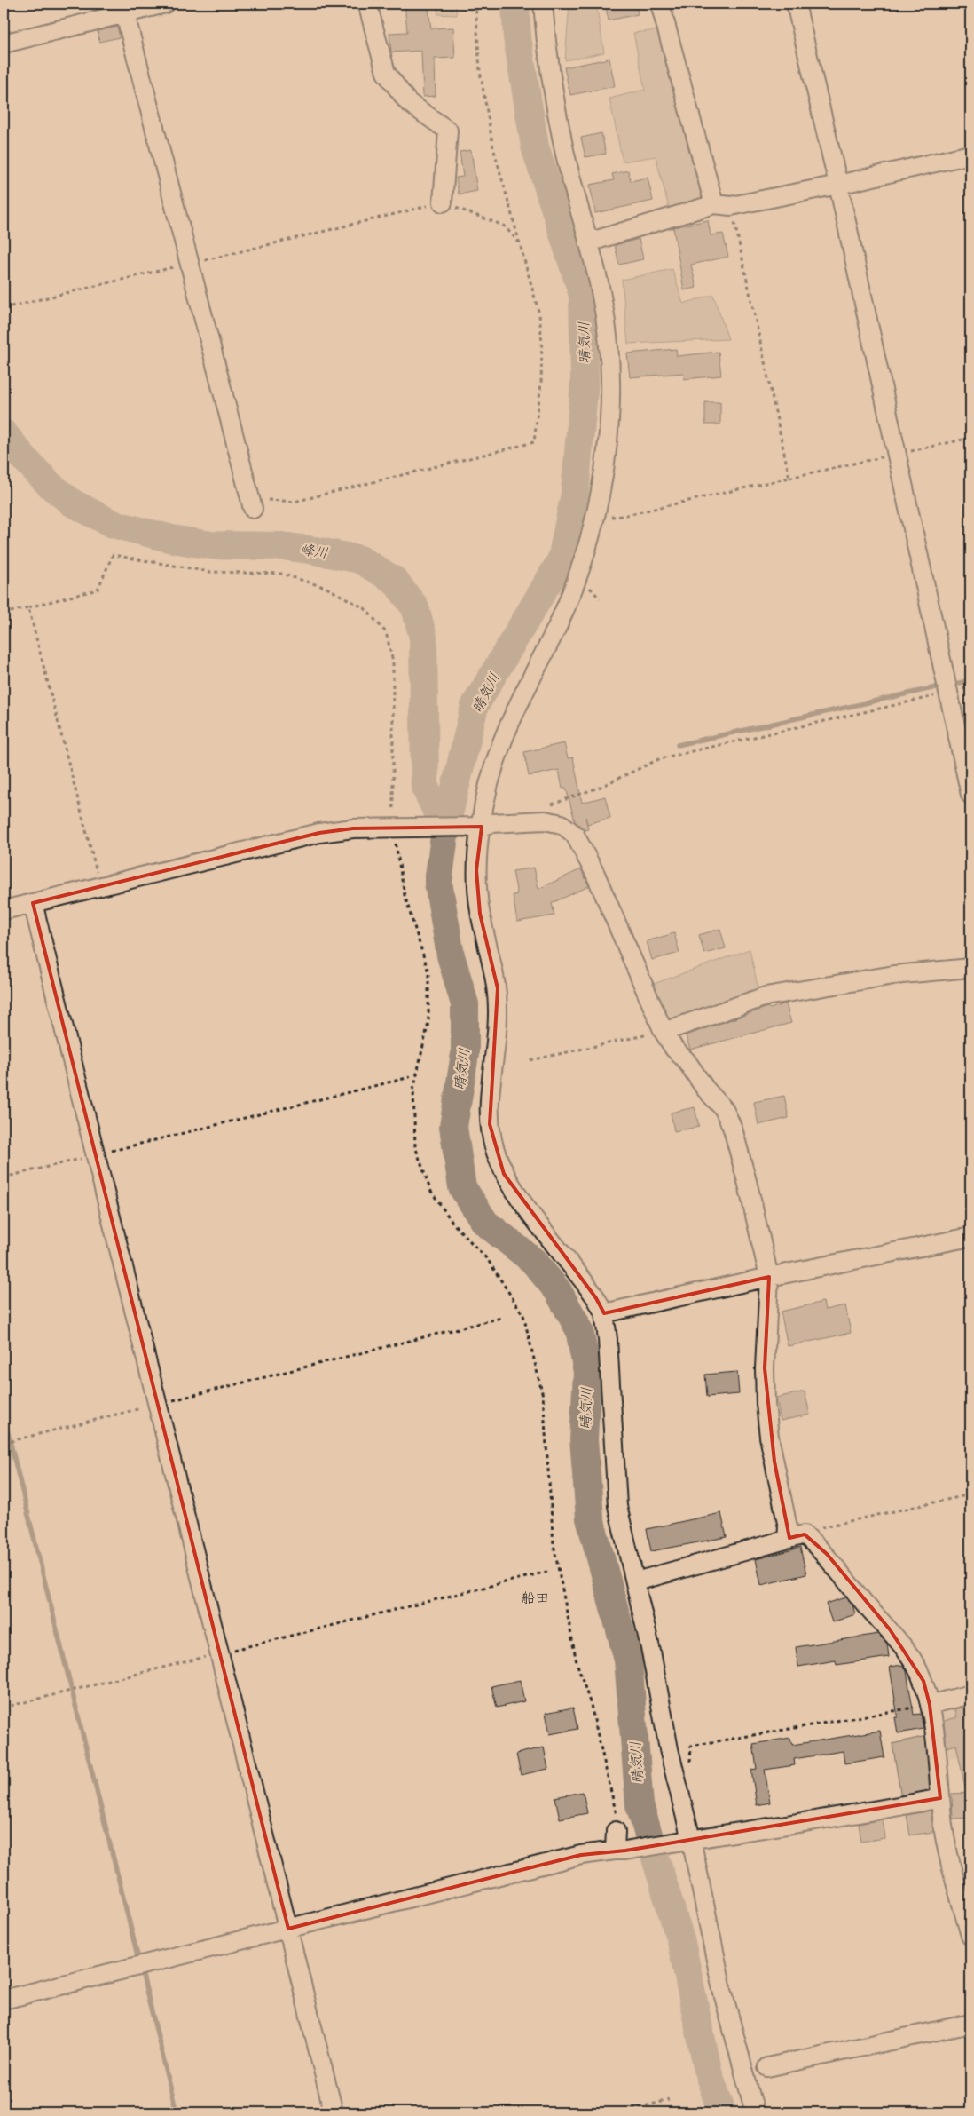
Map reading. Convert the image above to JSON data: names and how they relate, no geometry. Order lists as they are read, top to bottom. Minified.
{"districts":["船田"],"water":["晴気川","峰川"]}
